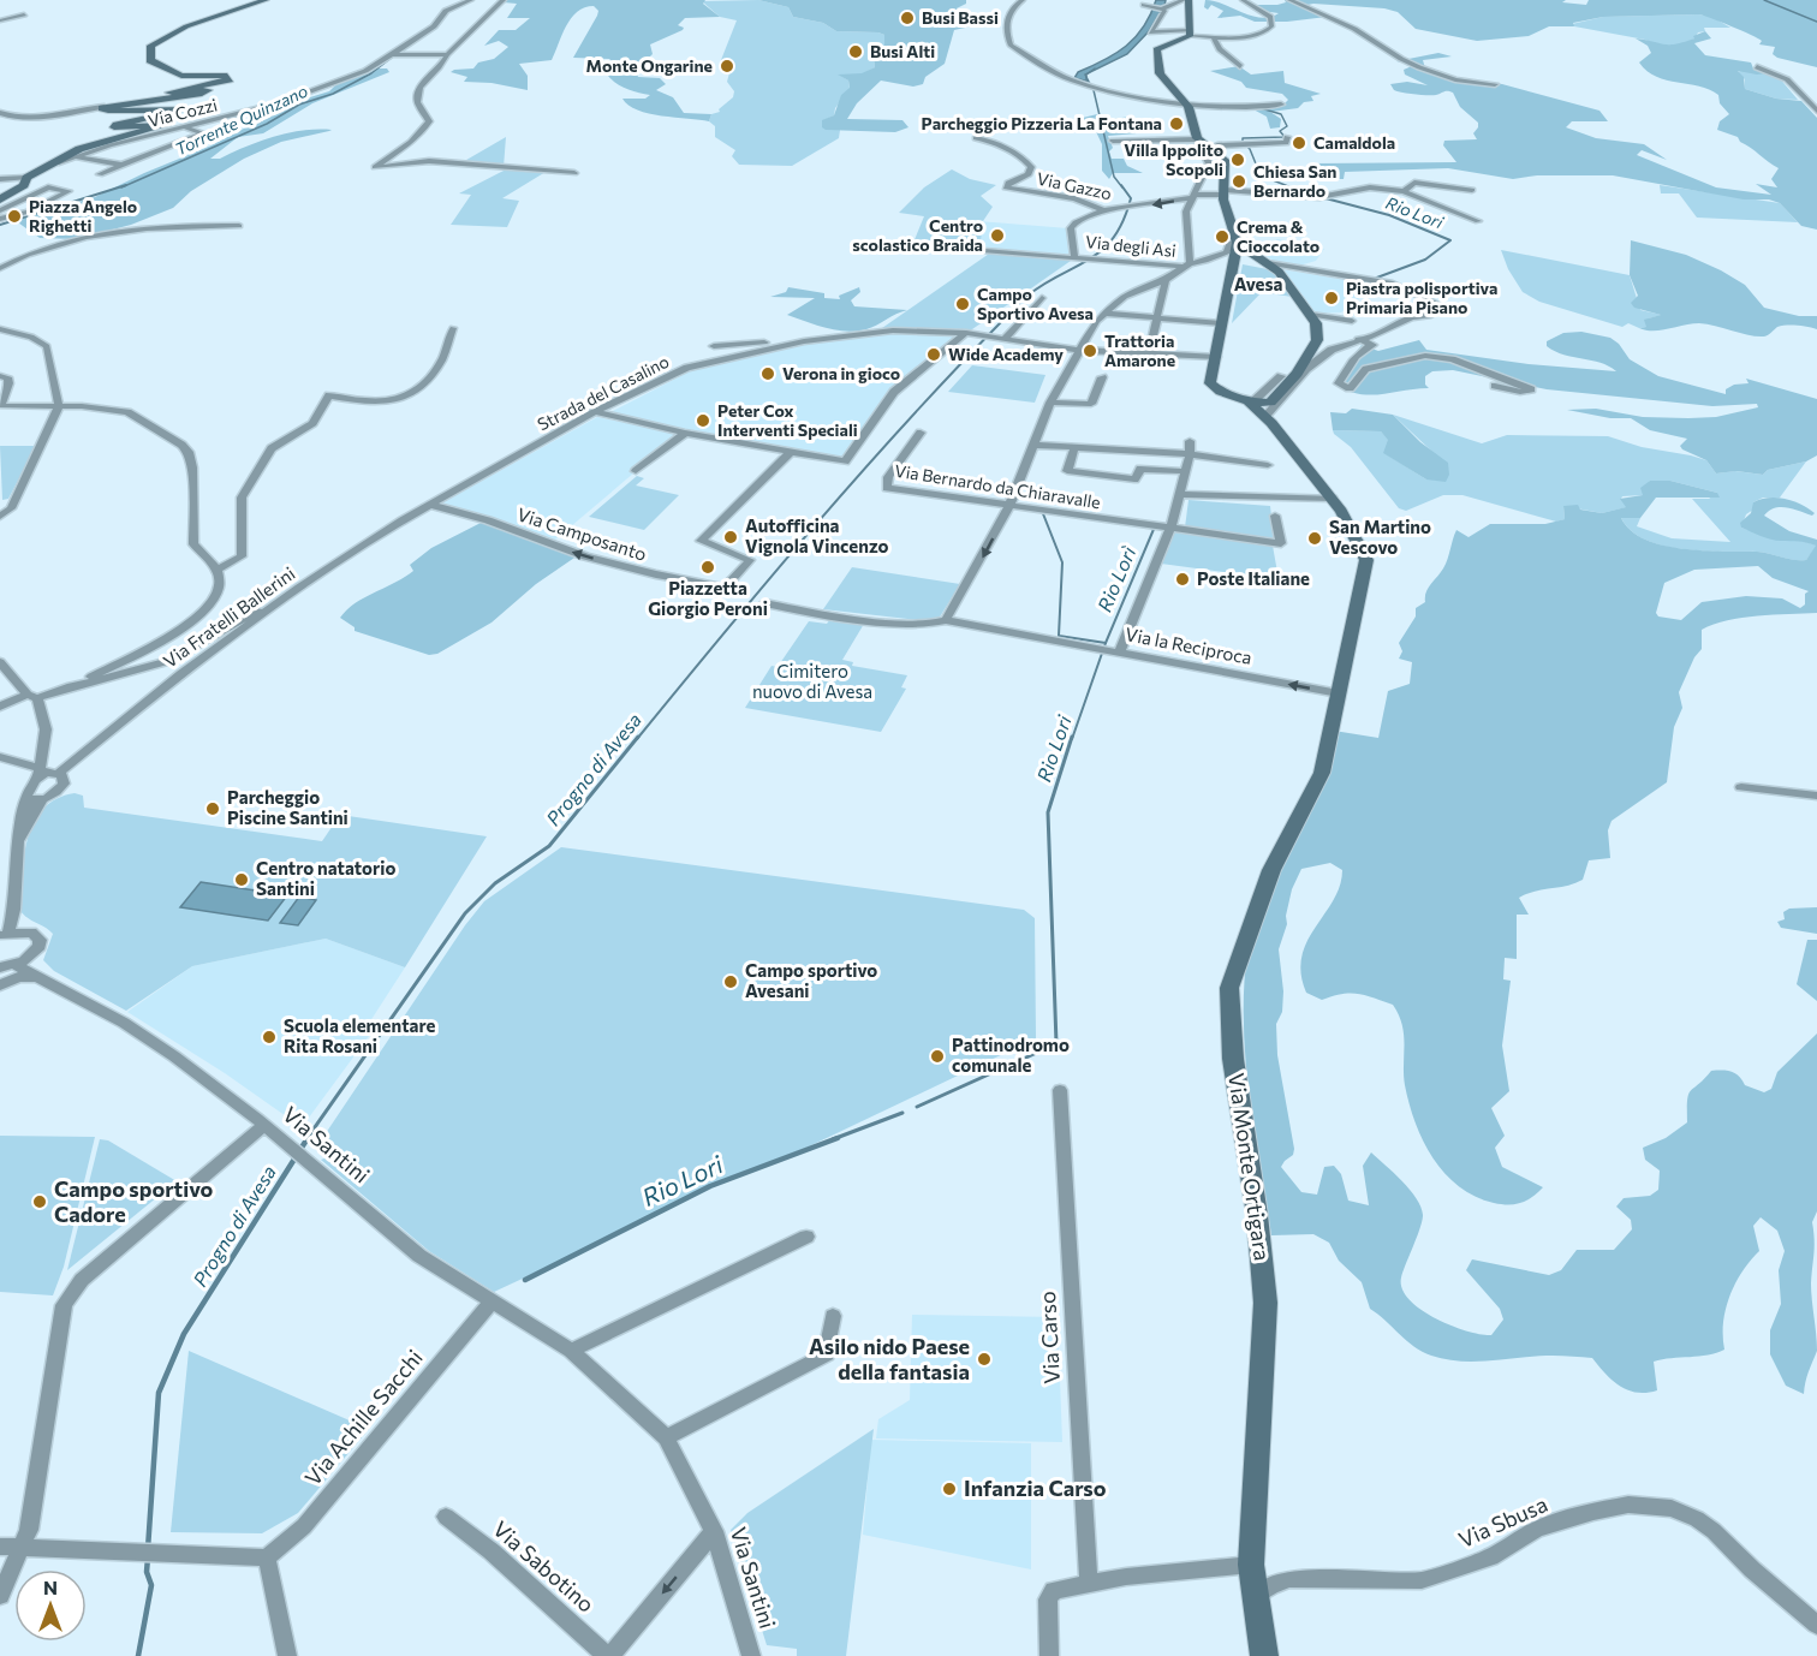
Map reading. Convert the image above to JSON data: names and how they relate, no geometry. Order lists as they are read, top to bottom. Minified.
{"streets":{"street":["Via Cozzi","Via Gazzo","Via degli Asi","Strada del Casalino","Via Bernardo da Chiaravalle","Via Camposanto","Via Fratelli Ballerini","Via la Reciproca","Via Santini","Via Monte Ortigara","Via Carso","Via Achille Sacchi","Via Sbusa","Via Sabotino"]},"crossings":[["Via Gazzo","Via degli Asi"],["Strada del Casalino","Via Camposanto"],["Strada del Casalino","Via Fratelli Ballerini"],["Via Camposanto","Via Fratelli Ballerini"],["Via la Reciproca","Via Monte Ortigara"],["Via Santini","Via Achille Sacchi"],["Via Santini","Via Sabotino"],["Via Monte Ortigara","Via Sbusa"]],"one_way":["Via la Reciproca","Via Sabotino"],"districts":["Avesa"],"water":["Torrente Quinzano","Rio Lori","Rio Lorì","Progno di Avesa"],"parks":["Cimitero nuovo di Avesa"],"places":["Busi Bassi","Busi Alti","Monte Ongarine","Parcheggio Pizzeria La Fontana","Camaldola","Villa Ippolito Scopoli","Chiesa San Bernardo","Piazza Angelo Righetti","Centro scolastico Braida","Crema & Cioccolato","Piastra polisportiva Primaria Pisano","Campo Sportivo Avesa","Trattoria Amarone","Wide Academy","Verona in gioco","Peter Cox Interventi Speciali","Autofficina Vignola Vincenzo","San Martino Vescovo","Piazzetta Giorgio Peroni","Poste Italiane","Parcheggio Piscine Santini","Centro natatorio Santini","Campo sportivo Avesani","Scuola elementare Rita Rosani","Pattinodromo comunale","Campo sportivo Cadore","Asilo nido Paese della fantasia","Infanzia Carso"],"north":"top"}
